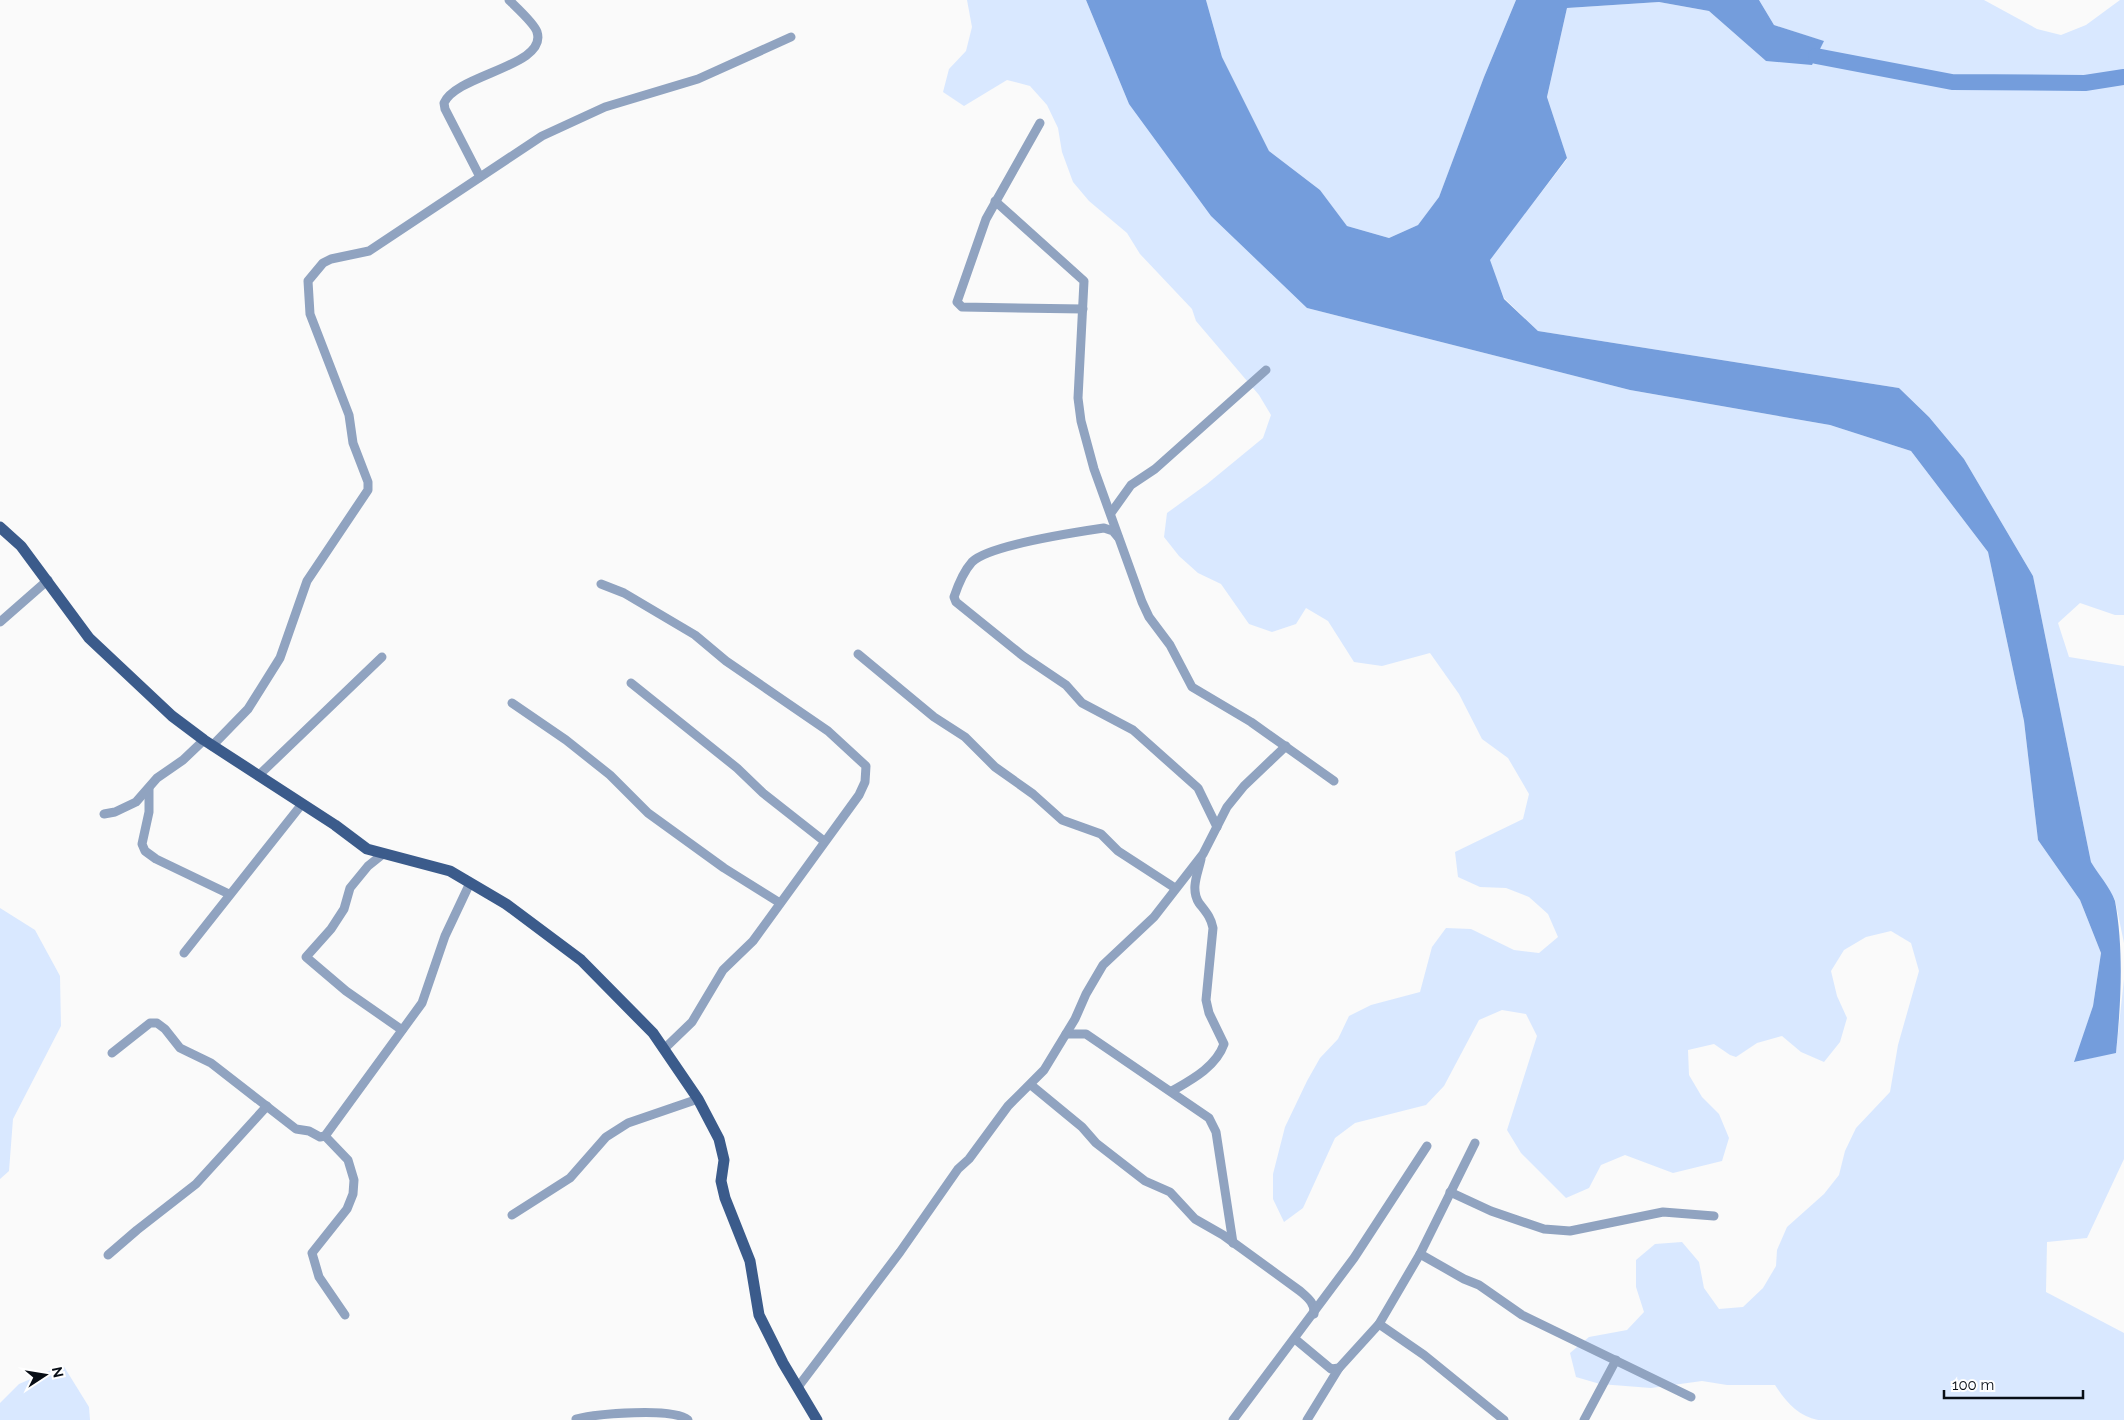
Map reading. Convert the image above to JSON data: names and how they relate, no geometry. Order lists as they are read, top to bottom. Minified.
{"scale_bar":"100 m","north":"right"}
